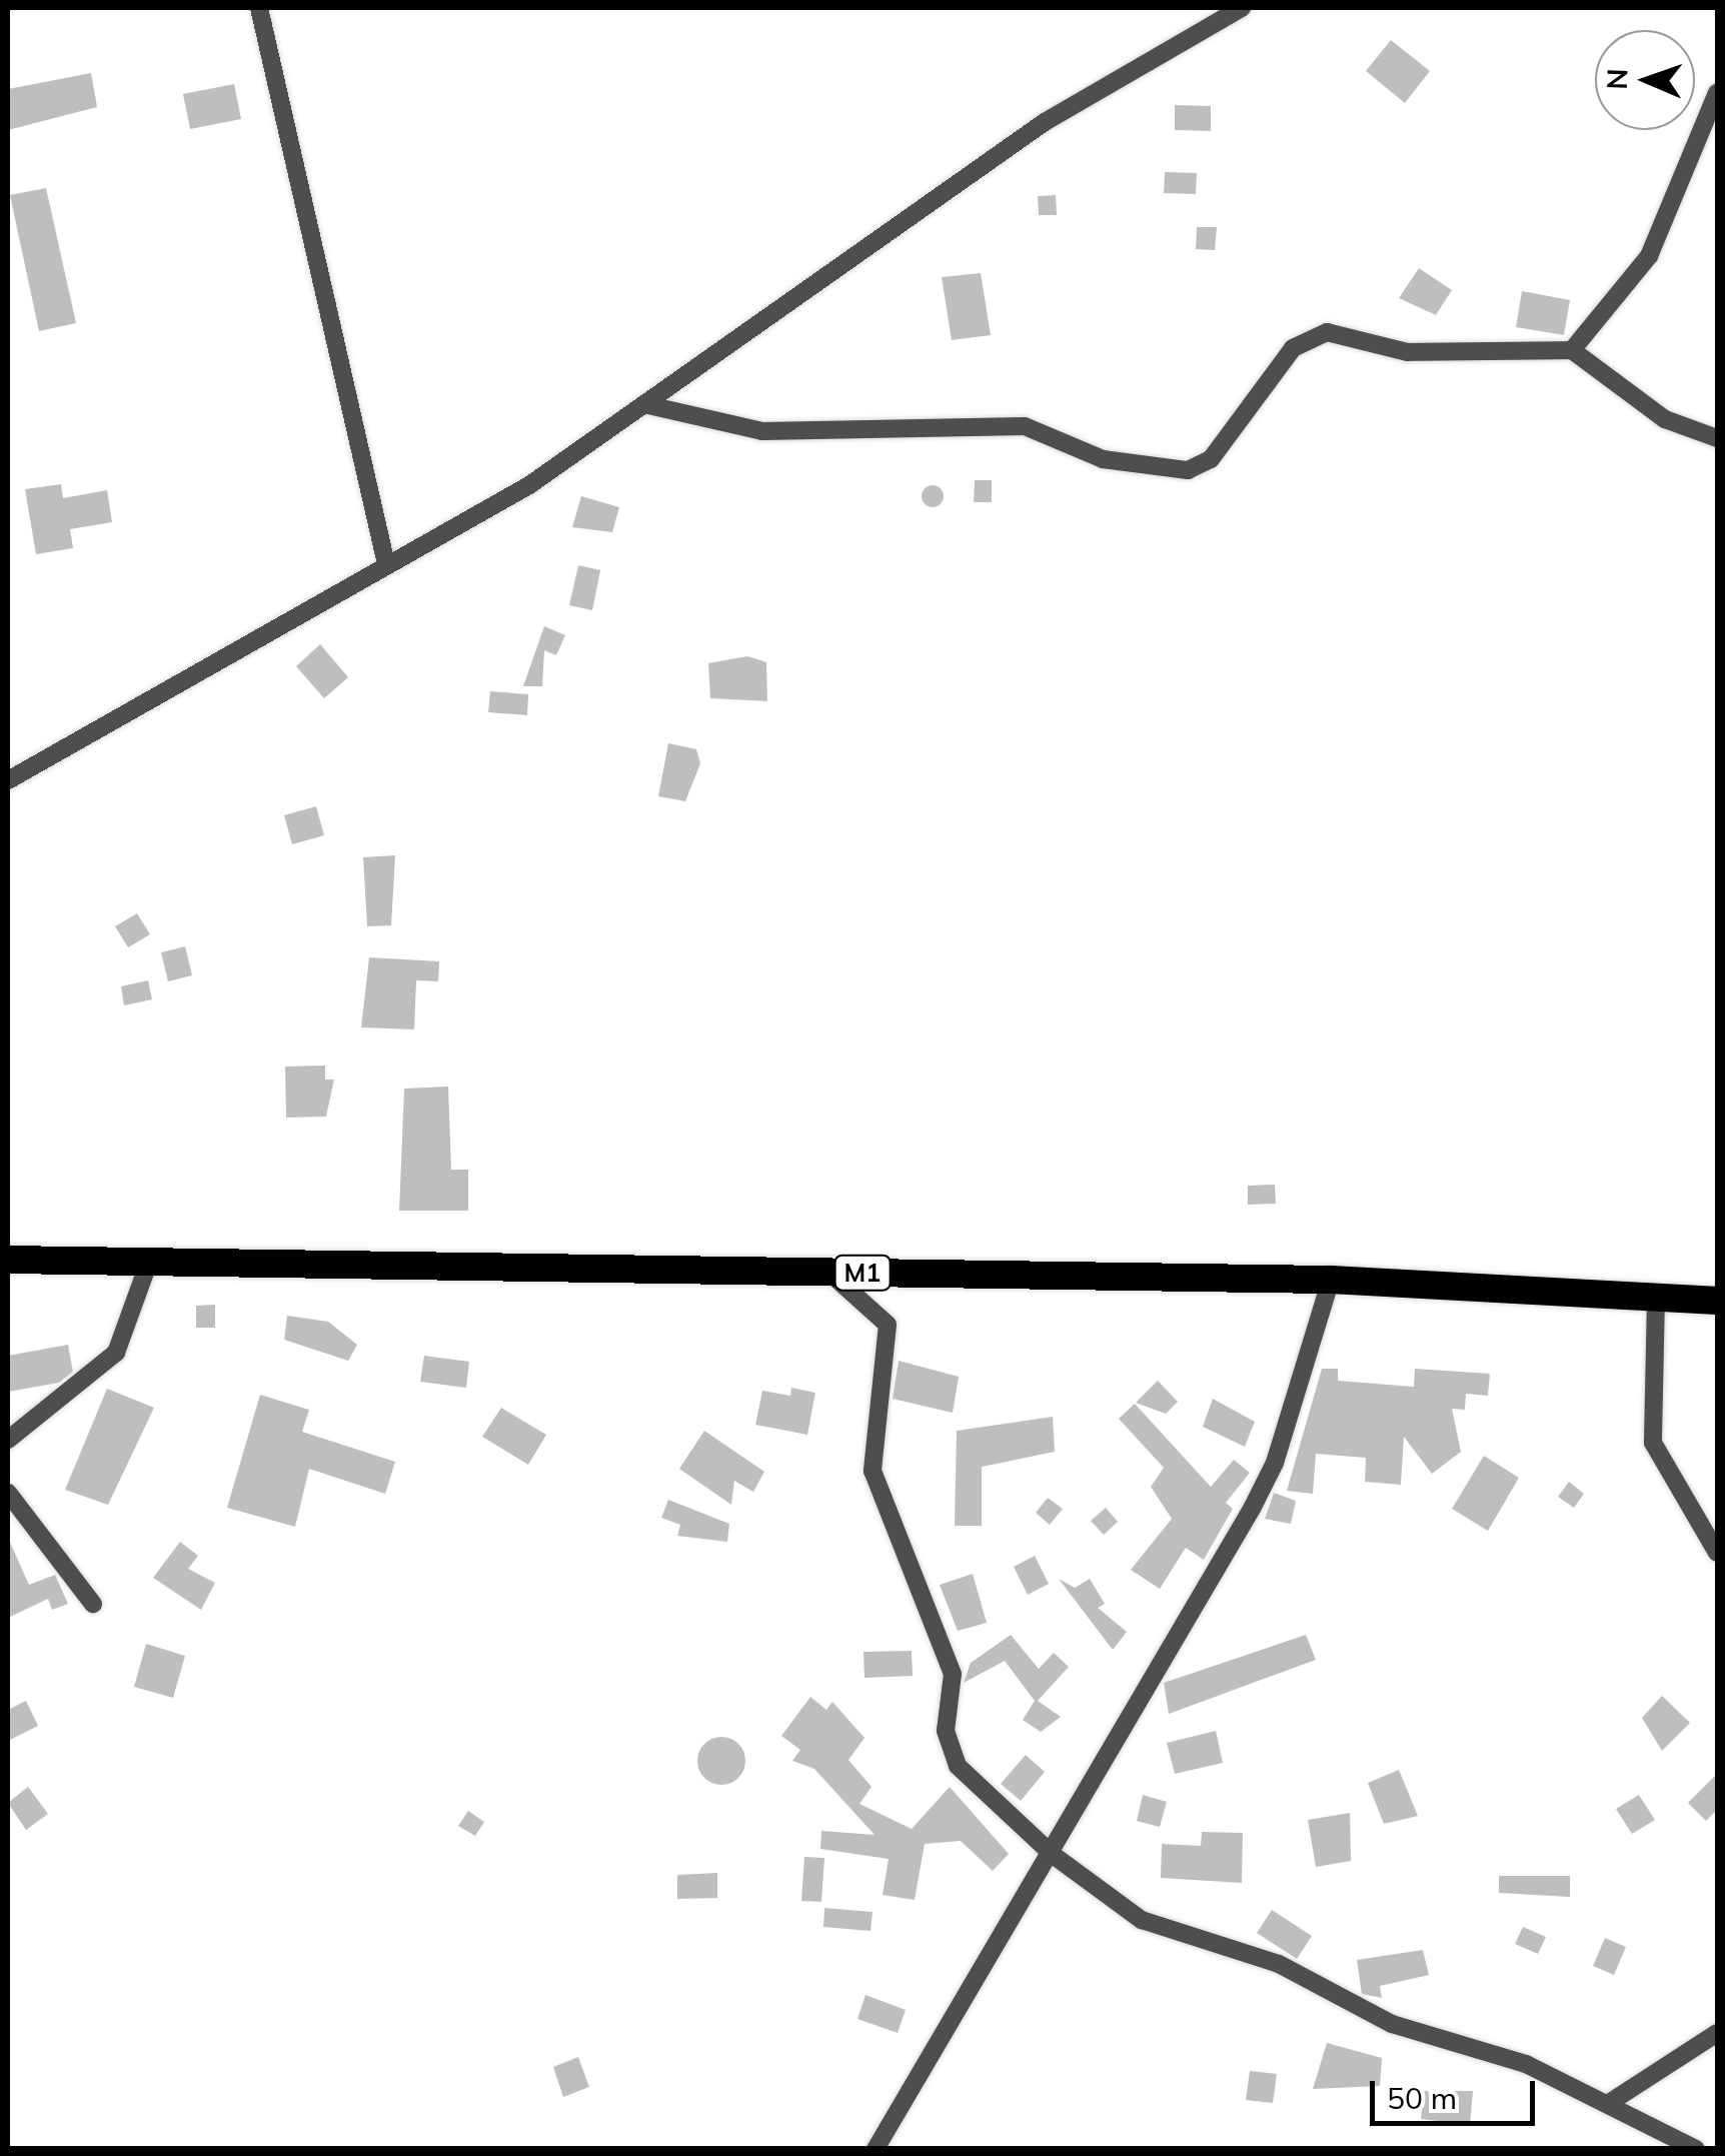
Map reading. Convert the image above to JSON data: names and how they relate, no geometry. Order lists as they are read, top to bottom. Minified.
{"streets":{"highway":["M1"]},"scale_bar":"50 m","north":"left"}
